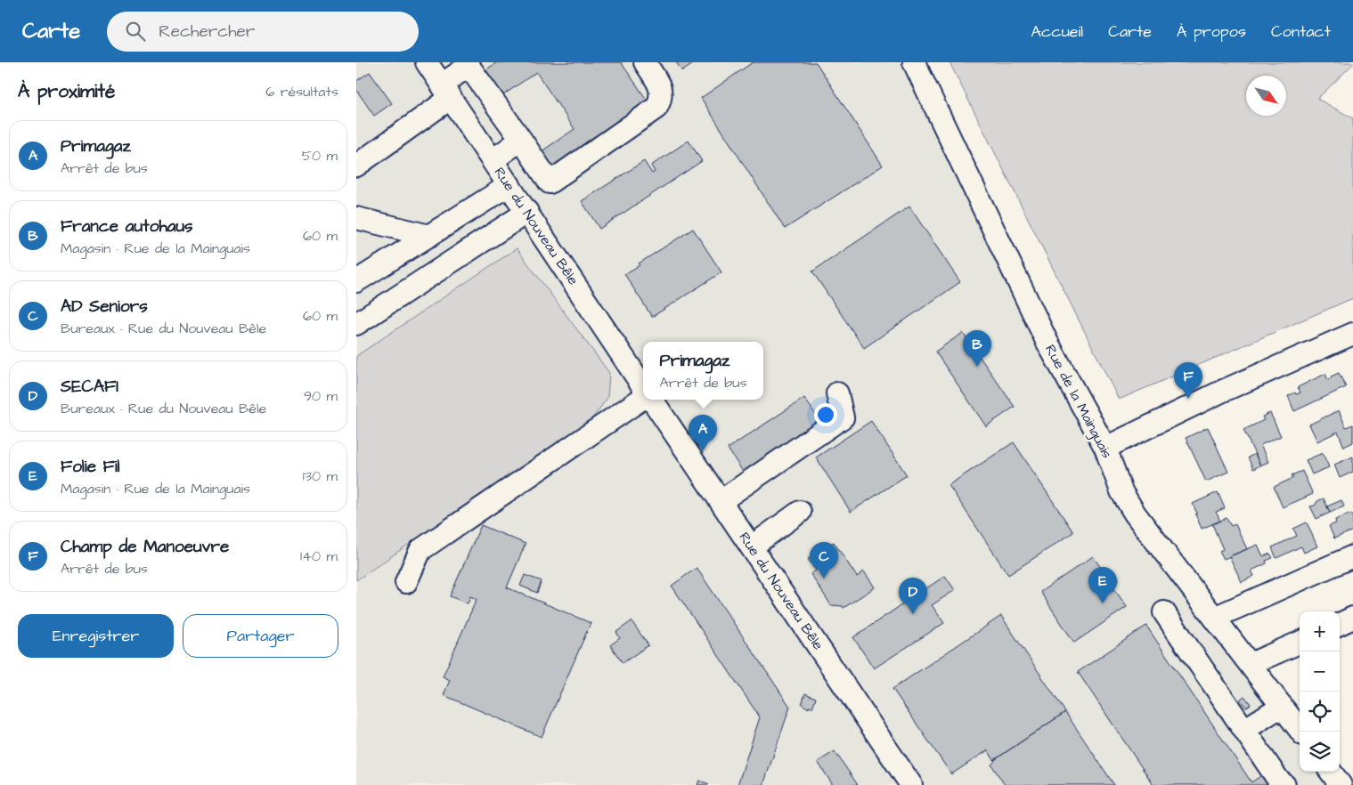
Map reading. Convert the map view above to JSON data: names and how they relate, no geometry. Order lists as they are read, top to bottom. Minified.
{"streets":{"street":["Rue du Nouveau Bêle","Rue de la Mainguais"]},"north":"bottom right","page":{"header":"Carte","search":"Rechercher","nav":["Accueil","Carte","À propos","Contact"],"heading":["À proximité","6 résultats"],"list":[{"mark":"A","name":"Primagaz","note":"Arrêt de bus","value":"50 m"},{"mark":"B","name":"France autohaus","note":"Magasin · Rue de la Mainguais","value":"60 m"},{"mark":"C","name":"AD Seniors","note":"Bureaux · Rue du Nouveau Bêle","value":"60 m"},{"mark":"D","name":"SECAFI","note":"Bureaux · Rue du Nouveau Bêle","value":"90 m"},{"mark":"E","name":"Folie Fil","note":"Magasin · Rue de la Mainguais","value":"130 m"},{"mark":"F","name":"Champ de Manoeuvre","note":"Arrêt de bus","value":"140 m"}],"pins":["B","F","A","C","E","D"],"popup":["Primagaz","Arrêt de bus"],"buttons":["Enregistrer","Partager"],"map_buttons":["+","−"]}}
